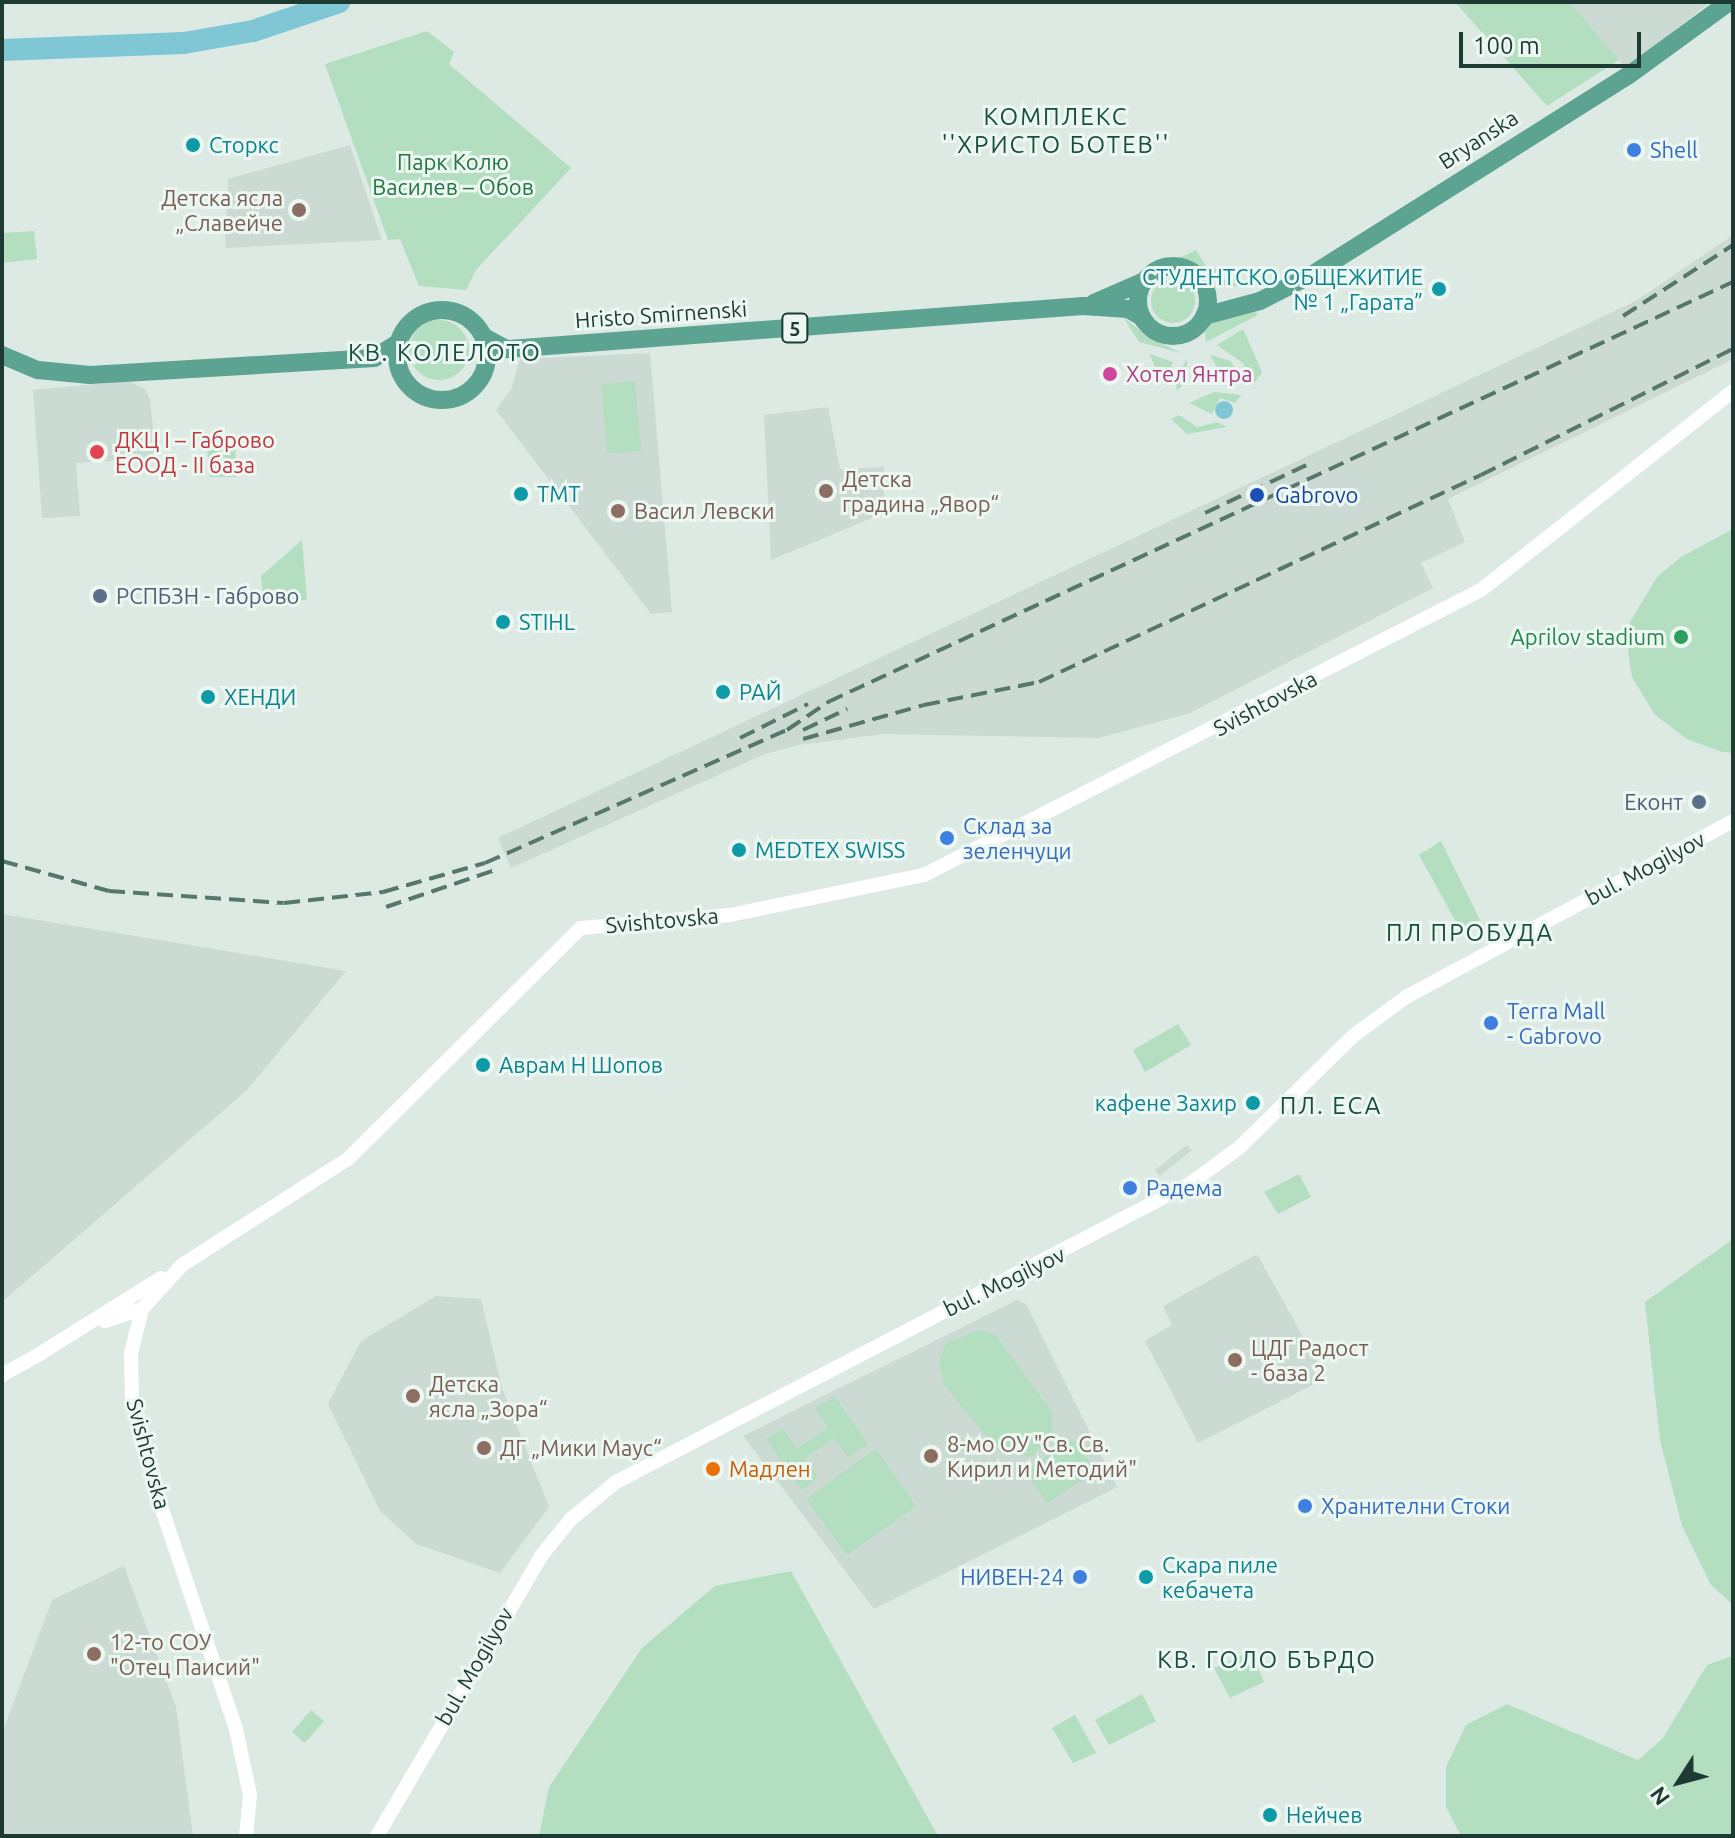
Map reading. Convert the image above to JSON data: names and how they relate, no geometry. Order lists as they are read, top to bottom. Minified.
{"streets":{"main road":["Bryanska","Hristo Smirnenski","5"],"street":["Svishtovska","bul. Mogilyov"]},"crossings":[["Bryanska","Hristo Smirnenski"],["Bryanska","5"],["Hristo Smirnenski","5"]],"districts":["КОМПЛЕКС ''ХРИСТО БОТЕВ''","КВ. КОЛЕЛОТО","ПЛ ПРОБУДА","ПЛ. ЕСА","КВ. ГОЛО БЪРДО"],"parks":["Парк Колю Василев – Обов"],"places":["Сторкс","Shell","Детска ясла „Славейче","СТУДЕНТСКО ОБЩЕЖИТИЕ № 1 „Гарата”","Хотел Янтра","ДКЦ І – Габрово ЕООД - II база","Детска градина „Явор“","TMT","Gabrovo","Васил Левски","РСПБЗН - Габрово","STIHL","Aprilov stadium","РАЙ","ХЕНДИ","Еконт","Склад за зеленчуци","MEDTEX SWISS","Terra Mall - Gabrovo","Аврам Н Шопов","кафене Захир","Радема","ЦДГ Радост - база 2","Детска ясла „Зора“","ДГ „Мики Маус“","8-мо ОУ \"Св. Св. Кирил и Методий\"","Мадлен","Хранителни Стоки","НИВЕН-24","Скара пиле кебачета","12-то СОУ \"Отец Паисий\"","Нейчев"],"scale_bar":"100 m","north":"bottom left"}
